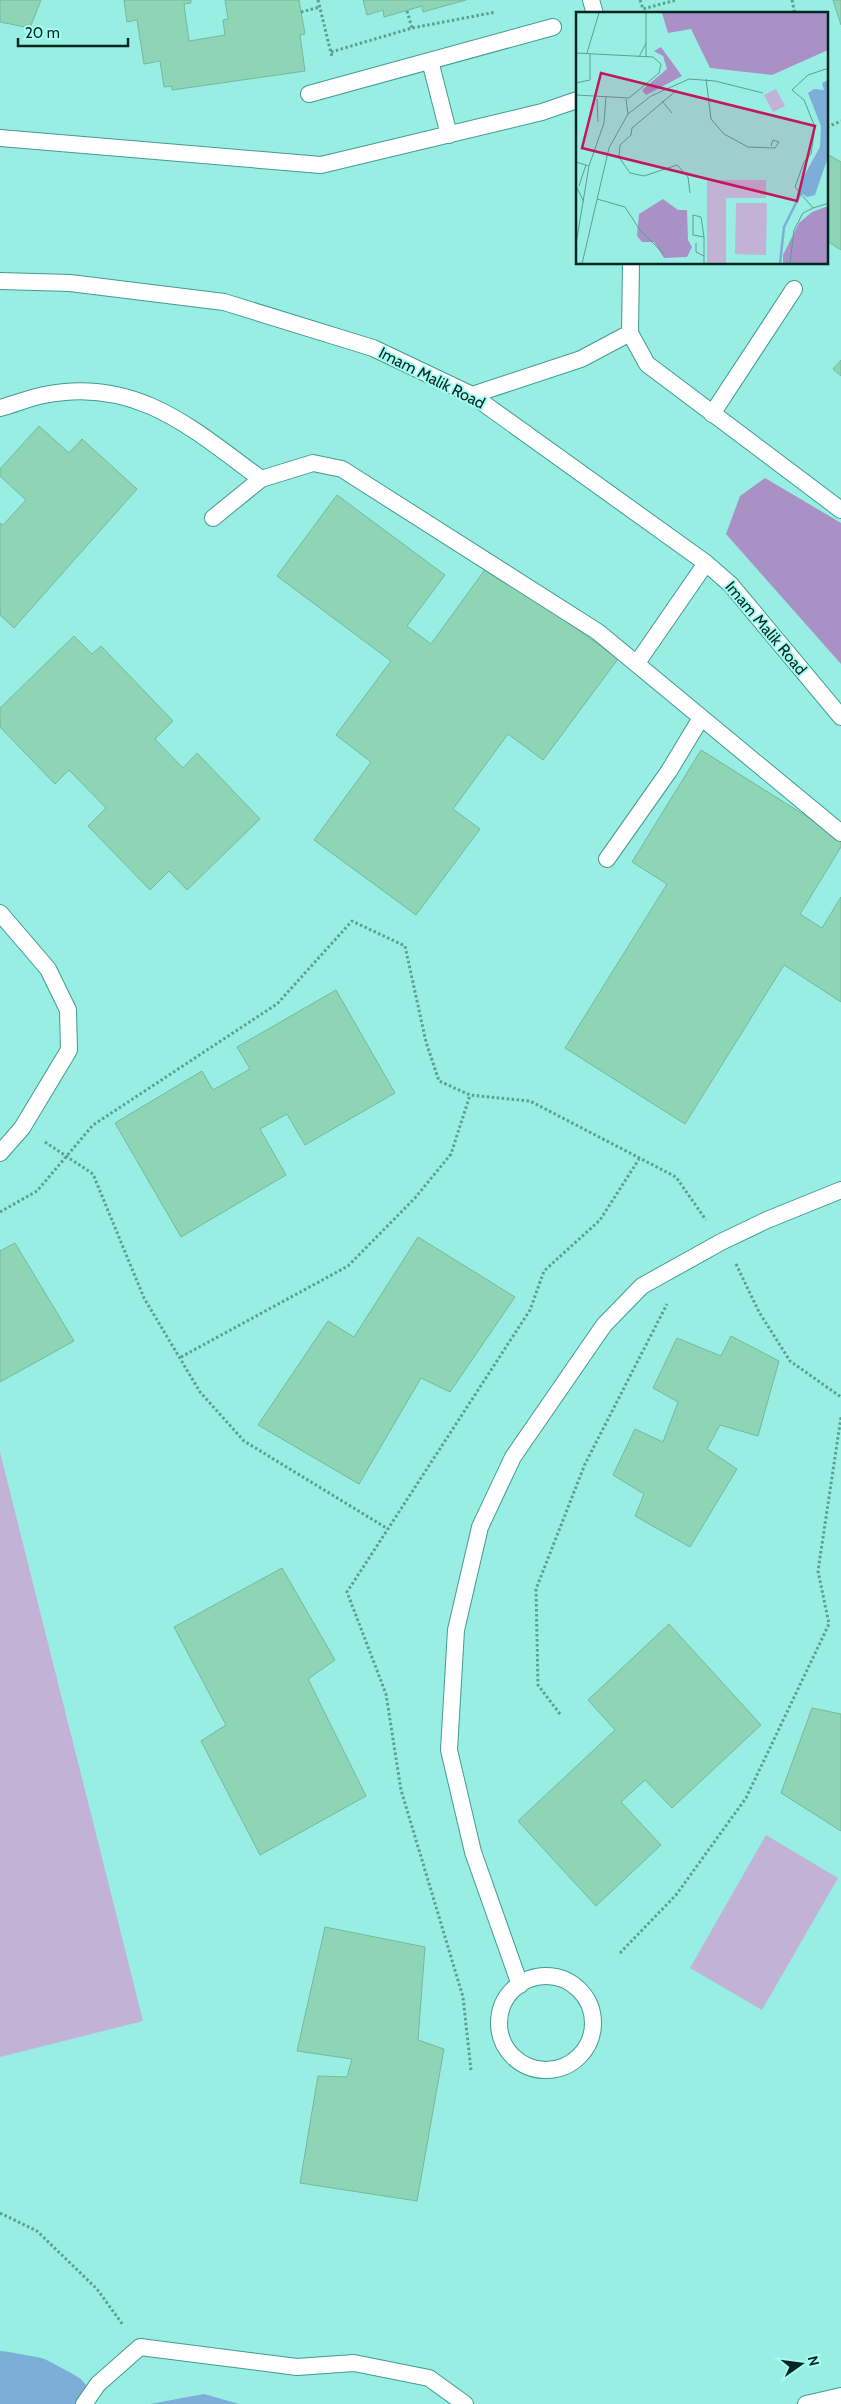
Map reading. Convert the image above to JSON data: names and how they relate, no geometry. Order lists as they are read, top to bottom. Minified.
{"streets":{"lane":["Imam Malik Road"]},"scale_bar":"20 m","north":"right"}
